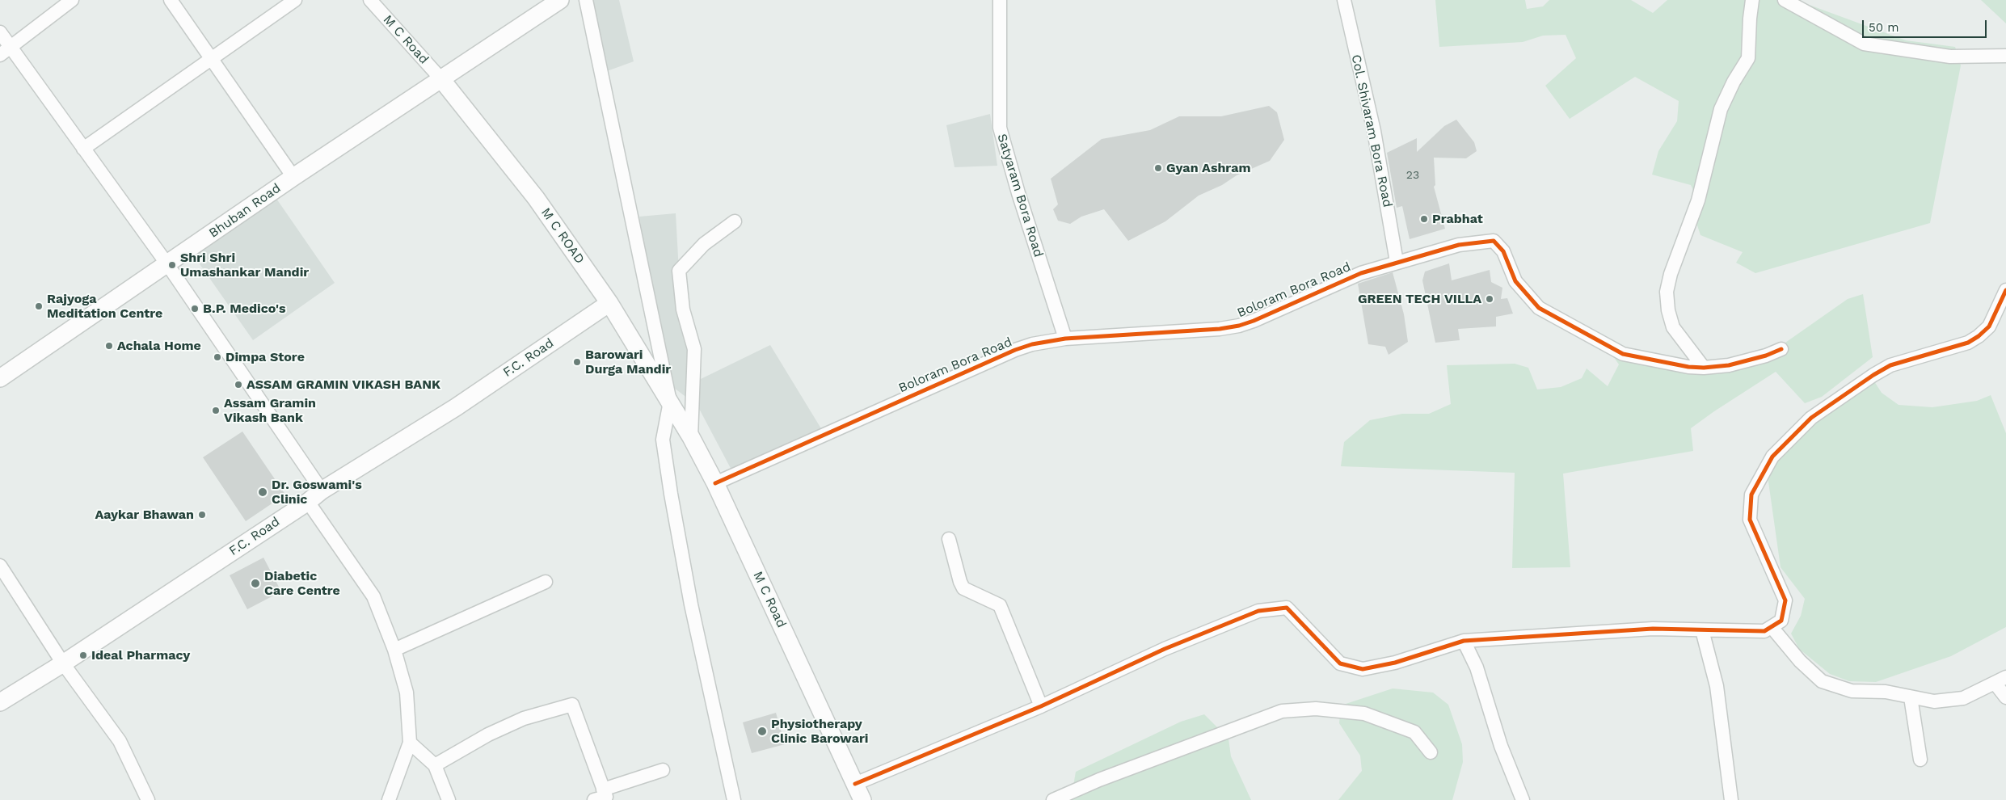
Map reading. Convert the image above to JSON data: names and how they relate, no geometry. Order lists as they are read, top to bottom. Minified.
{"streets":{"street":["M C Road","Col. Shivaram Bora Road","Satyaram Bora Road","Bhuban Road","M C ROAD","Boloram Bora Road","F.C. Road"]},"crossings":[["M C Road","Bhuban Road"],["M C Road","M C ROAD"],["M C Road","Boloram Bora Road"],["Col. Shivaram Bora Road","Boloram Bora Road"],["Satyaram Bora Road","Boloram Bora Road"],["Bhuban Road","M C ROAD"],["M C ROAD","F.C. Road"]],"places":["Gyan Ashram","Prabhat","Shri Shri Umashankar Mandir","GREEN TECH VILLA","Rajyoga Meditation Centre","B.P. Medico's","Achala Home","Dimpa Store","Barowari Durga Mandir","ASSAM GRAMIN VIKASH BANK","Assam Gramin Vikash Bank","Dr. Goswami's Clinic","Aaykar Bhawan","Diabetic Care Centre","Ideal Pharmacy","Physiotherapy Clinic Barowari"],"house_numbers":["23"],"scale_bar":"50 m"}
